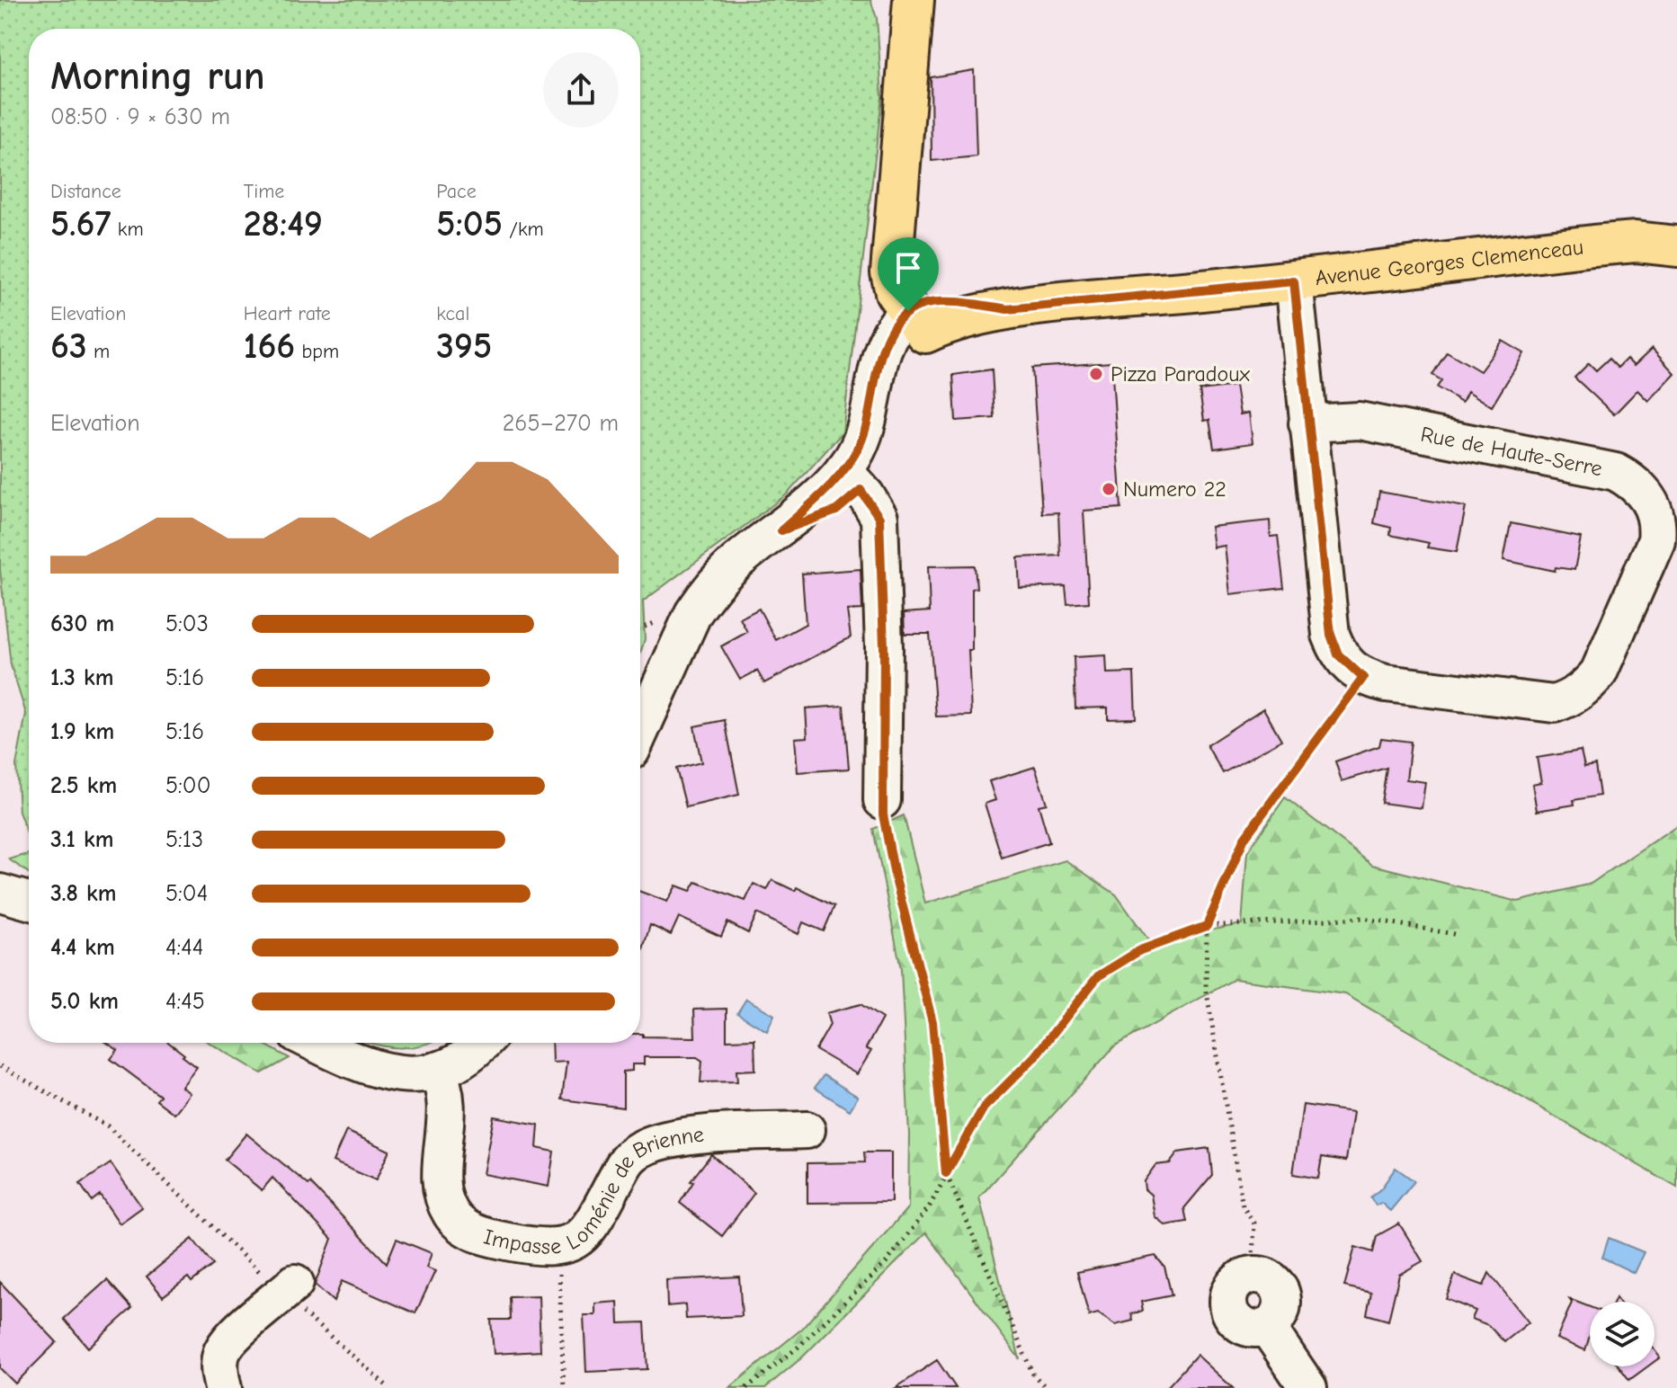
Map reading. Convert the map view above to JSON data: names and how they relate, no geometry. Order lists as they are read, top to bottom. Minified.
{"streets":{"main road":["Avenue Georges Clemenceau"],"street":["Rue de Haute-Serre","Impasse Loménie de Brienne"]},"places":["Pizza Paradoux","Numero 22"],"page":{"heading":["Morning run","08:50 · 9 × 630 m"],"stats":[["Distance","5.67 km"],["Time","28:49"],["Pace","5:05 /km"],["Elevation","63 m"],["Heart rate","166 bpm"],["kcal","395"]],"chart":["Elevation","265–270 m"],"list":[{"name":"630 m","note":"5:03"},{"name":"1.3 km","note":"5:16"},{"name":"1.9 km","note":"5:16"},{"name":"2.5 km","note":"5:00"},{"name":"3.1 km","note":"5:13"},{"name":"3.8 km","note":"5:04"},{"name":"4.4 km","note":"4:44"},{"name":"5.0 km","note":"4:45"}]}}
